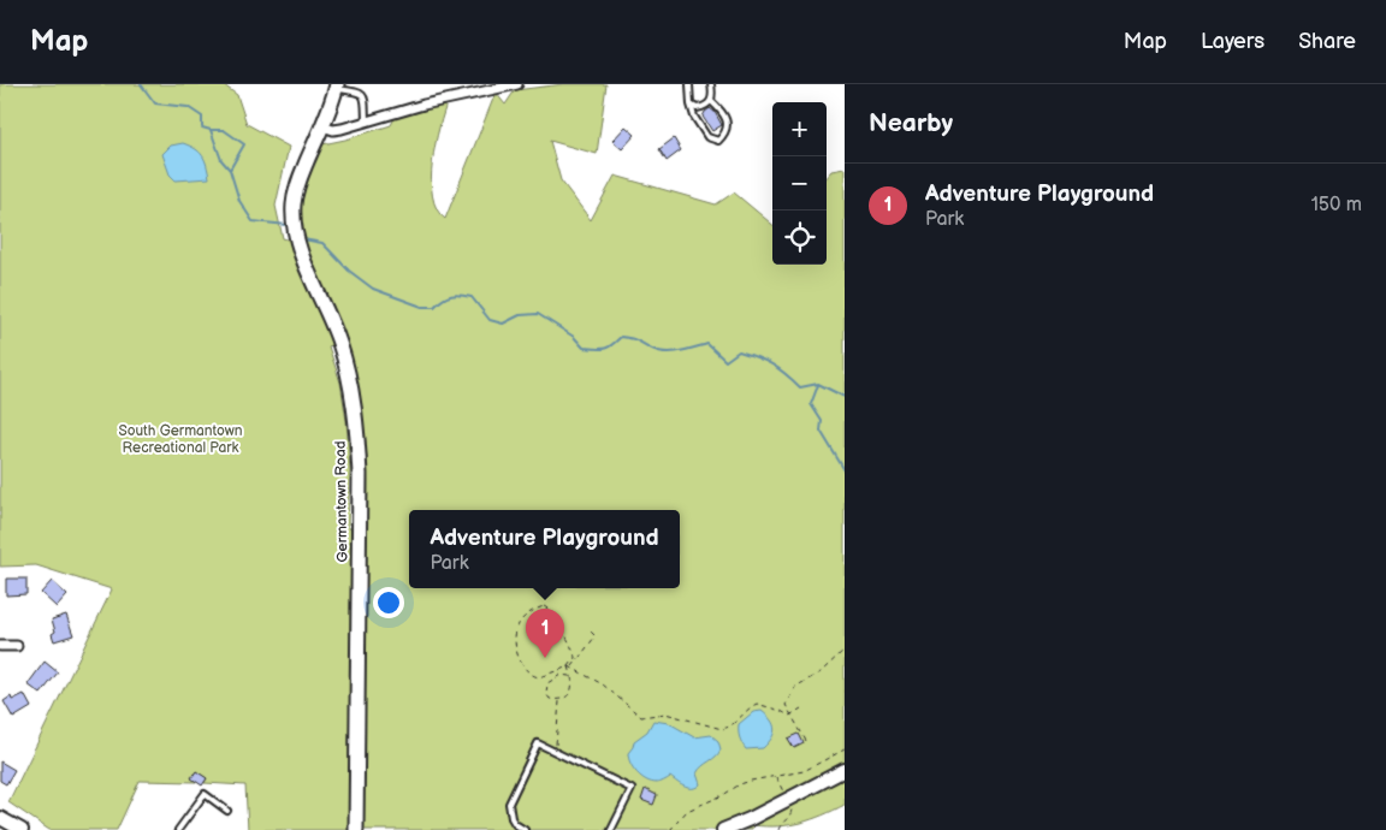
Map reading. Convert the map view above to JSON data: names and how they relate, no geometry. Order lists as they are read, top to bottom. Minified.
{"streets":{"main road":["Germantown Road"]},"parks":["South Germantown Recreational Park"],"page":{"header":"Map","nav":["Map","Layers","Share"],"heading":"Nearby","map_buttons":["+","−"],"list":[{"mark":"1","name":"Adventure Playground","note":"Park","value":"150 m"}],"popup":["Adventure Playground","Park"],"pins":"1"}}
